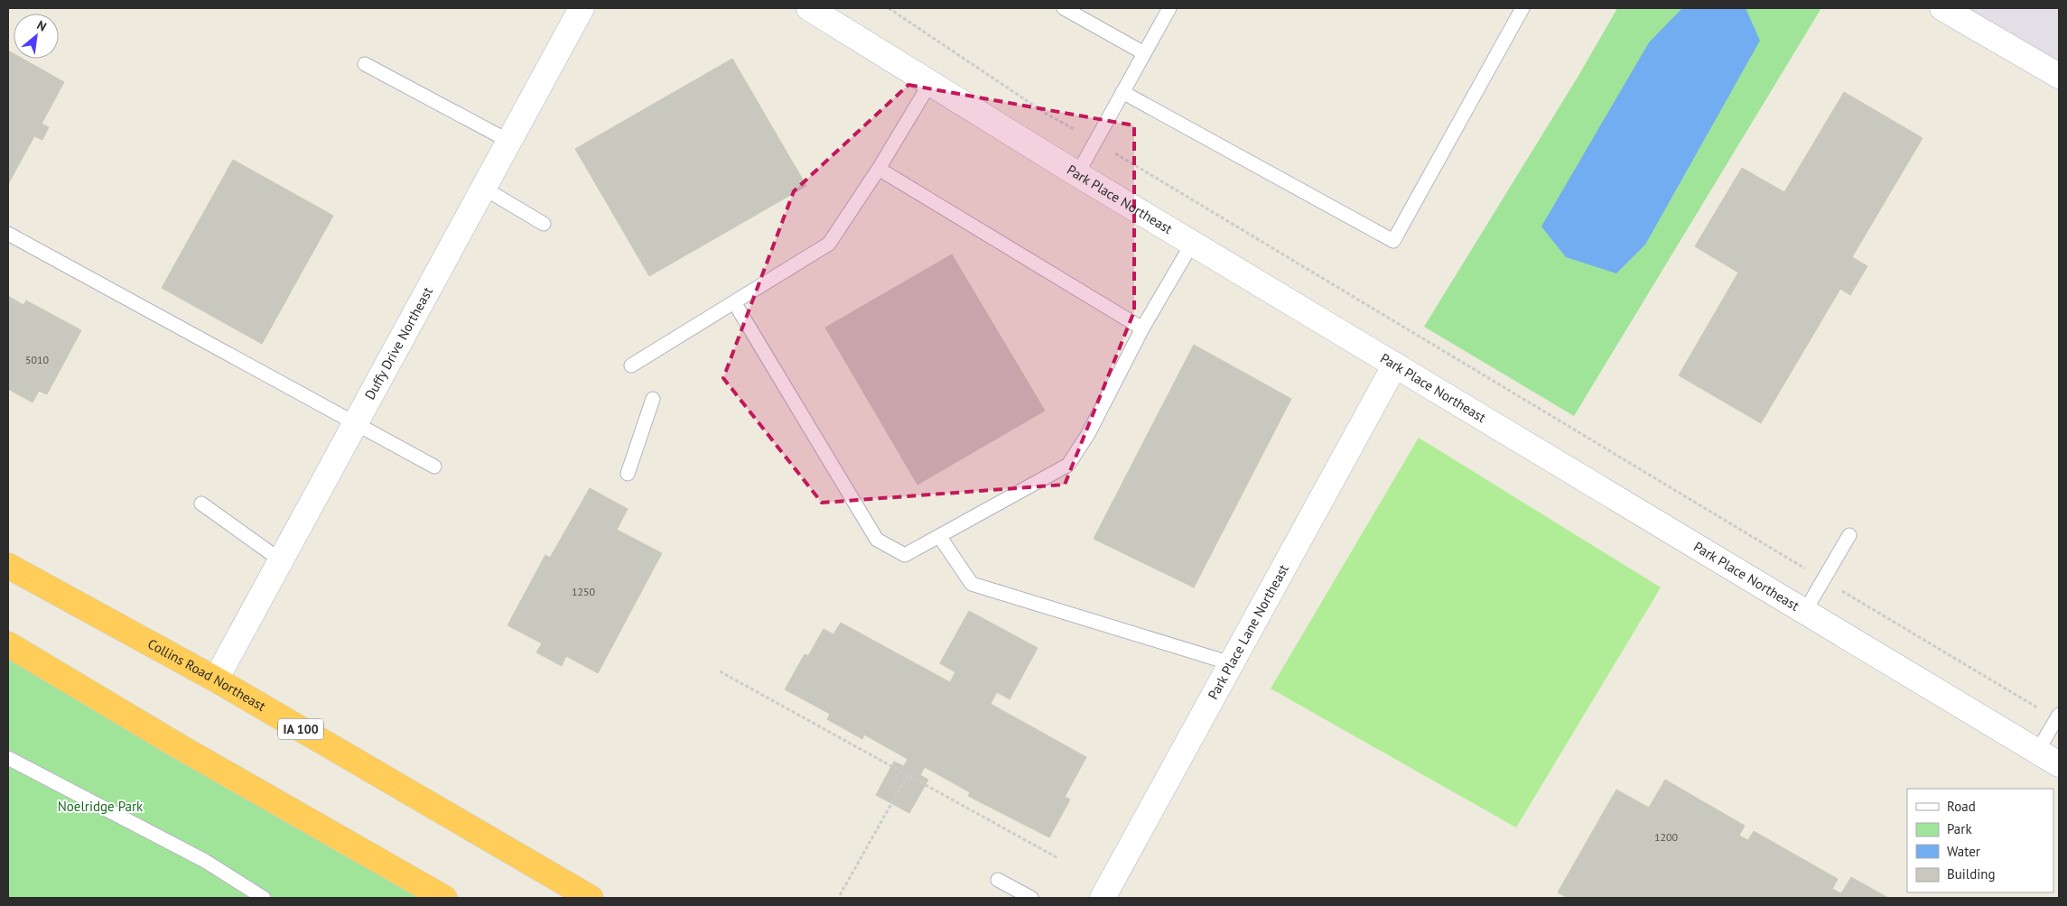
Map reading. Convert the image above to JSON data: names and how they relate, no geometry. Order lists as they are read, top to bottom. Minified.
{"streets":{"highway":["Collins Road Northeast","IA 100"],"street":["Park Place Northeast","Duffy Drive Northeast","Park Place Lane Northeast"]},"crossings":[["Park Place Northeast","Park Place Lane Northeast"],["Duffy Drive Northeast","Collins Road Northeast"]],"parks":["Noelridge Park"],"house_numbers":["5010","1250","1200"],"legend":["Road","Park","Water","Building"],"north":"top right"}
